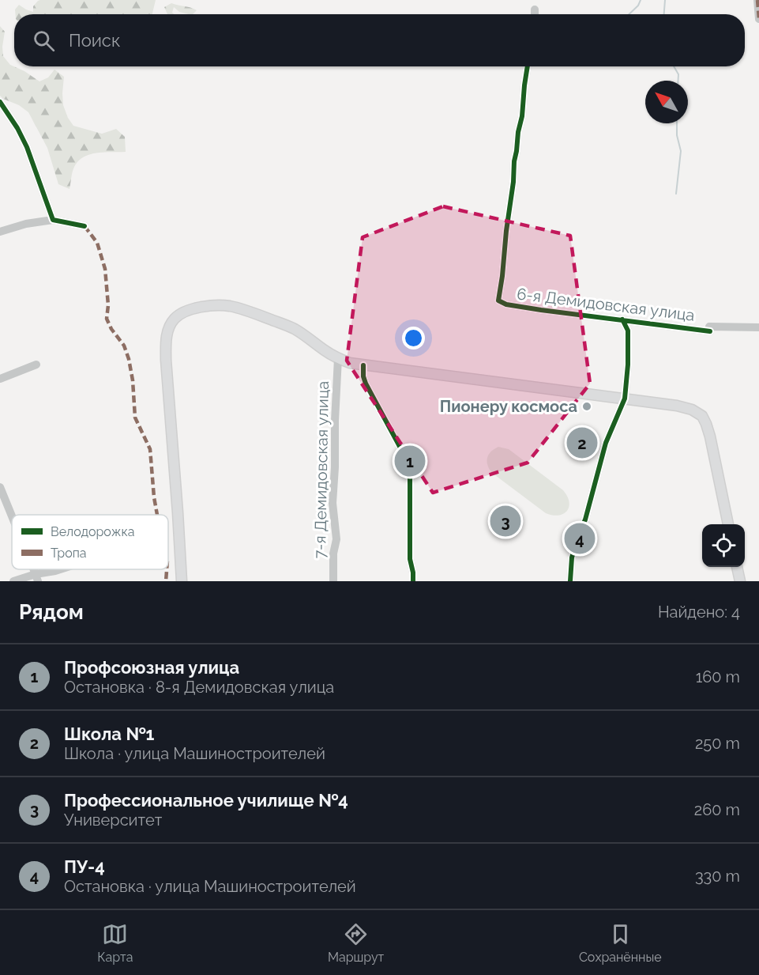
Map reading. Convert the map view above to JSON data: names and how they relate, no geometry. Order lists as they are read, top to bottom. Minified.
{"streets":{"street":["6-я Демидовская улица","7-я Демидовская улица"]},"places":["Пионеру космоса"],"legend":["Велодорожка","Тропа"],"north":"top left","page":{"search":"Поиск","pins":["2","1","3","4"],"heading":["Рядом","Найдено: 4"],"list":[{"mark":"1","name":"Профсоюзная улица","note":"Остановка · 8-я Демидовская улица","value":"160 m"},{"mark":"2","name":"Школа №1","note":"Школа · улица Машиностроителей","value":"250 m"},{"mark":"3","name":"Профессиональное училище №4","note":"Университет","value":"260 m"},{"mark":"4","name":"ПУ-4","note":"Остановка · улица Машиностроителей","value":"330 m"}],"nav":["Карта","Маршрут","Сохранённые"]}}
